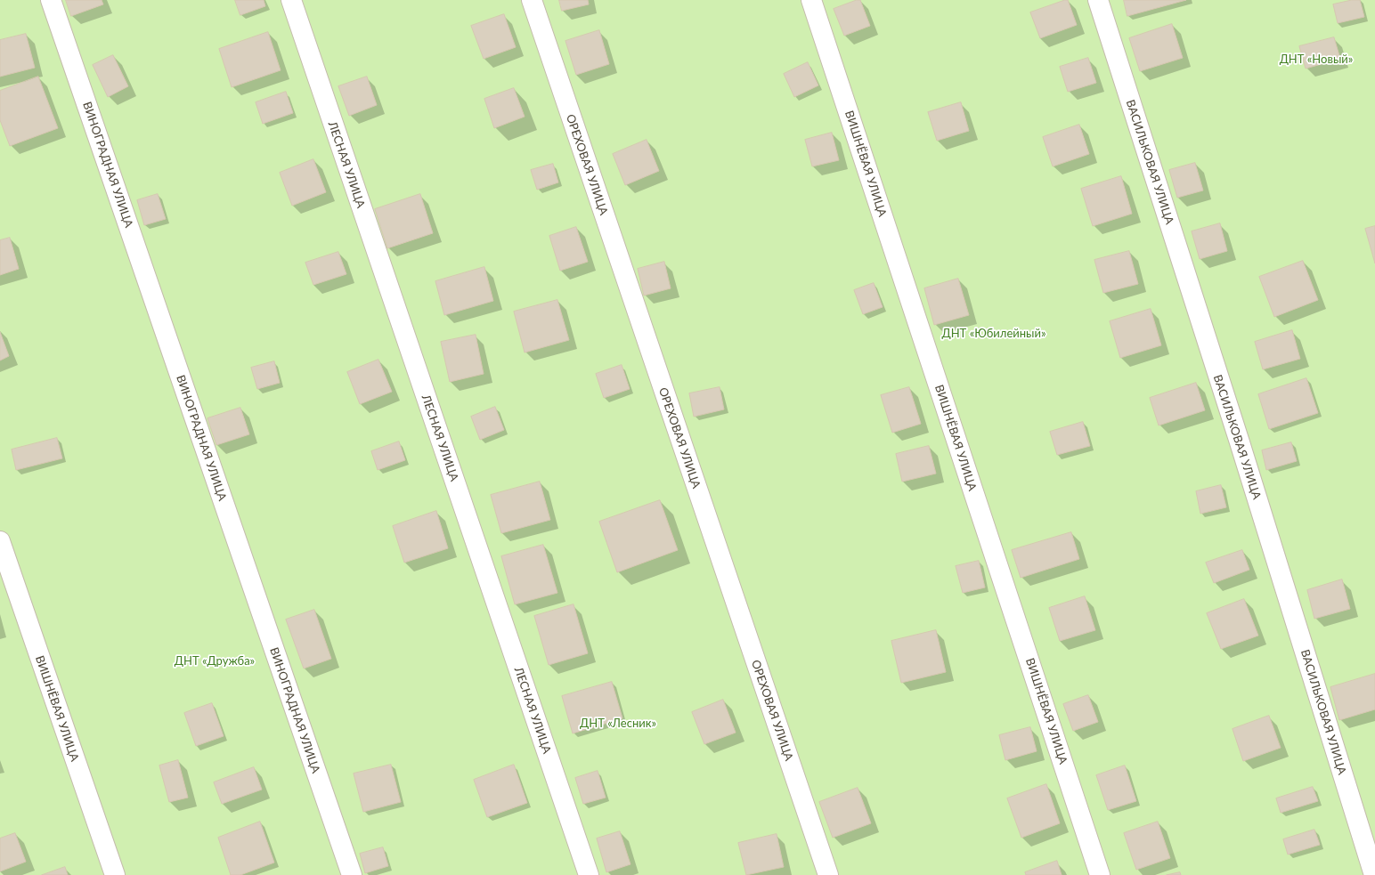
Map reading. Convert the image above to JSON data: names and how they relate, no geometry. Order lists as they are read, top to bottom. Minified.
{"streets":{"street":["ВАСИЛЬКОВАЯ УЛИЦА","ВИШНЁВАЯ УЛИЦА","ВИНОГРАДНАЯ УЛИЦА","ЛЕСНАЯ УЛИЦА","ОРЕХОВАЯ УЛИЦА"]},"parks":["ДНТ «Новый»","ДНТ «Юбилейный»","ДНТ «Дружба»","ДНТ «Лесник»"]}
